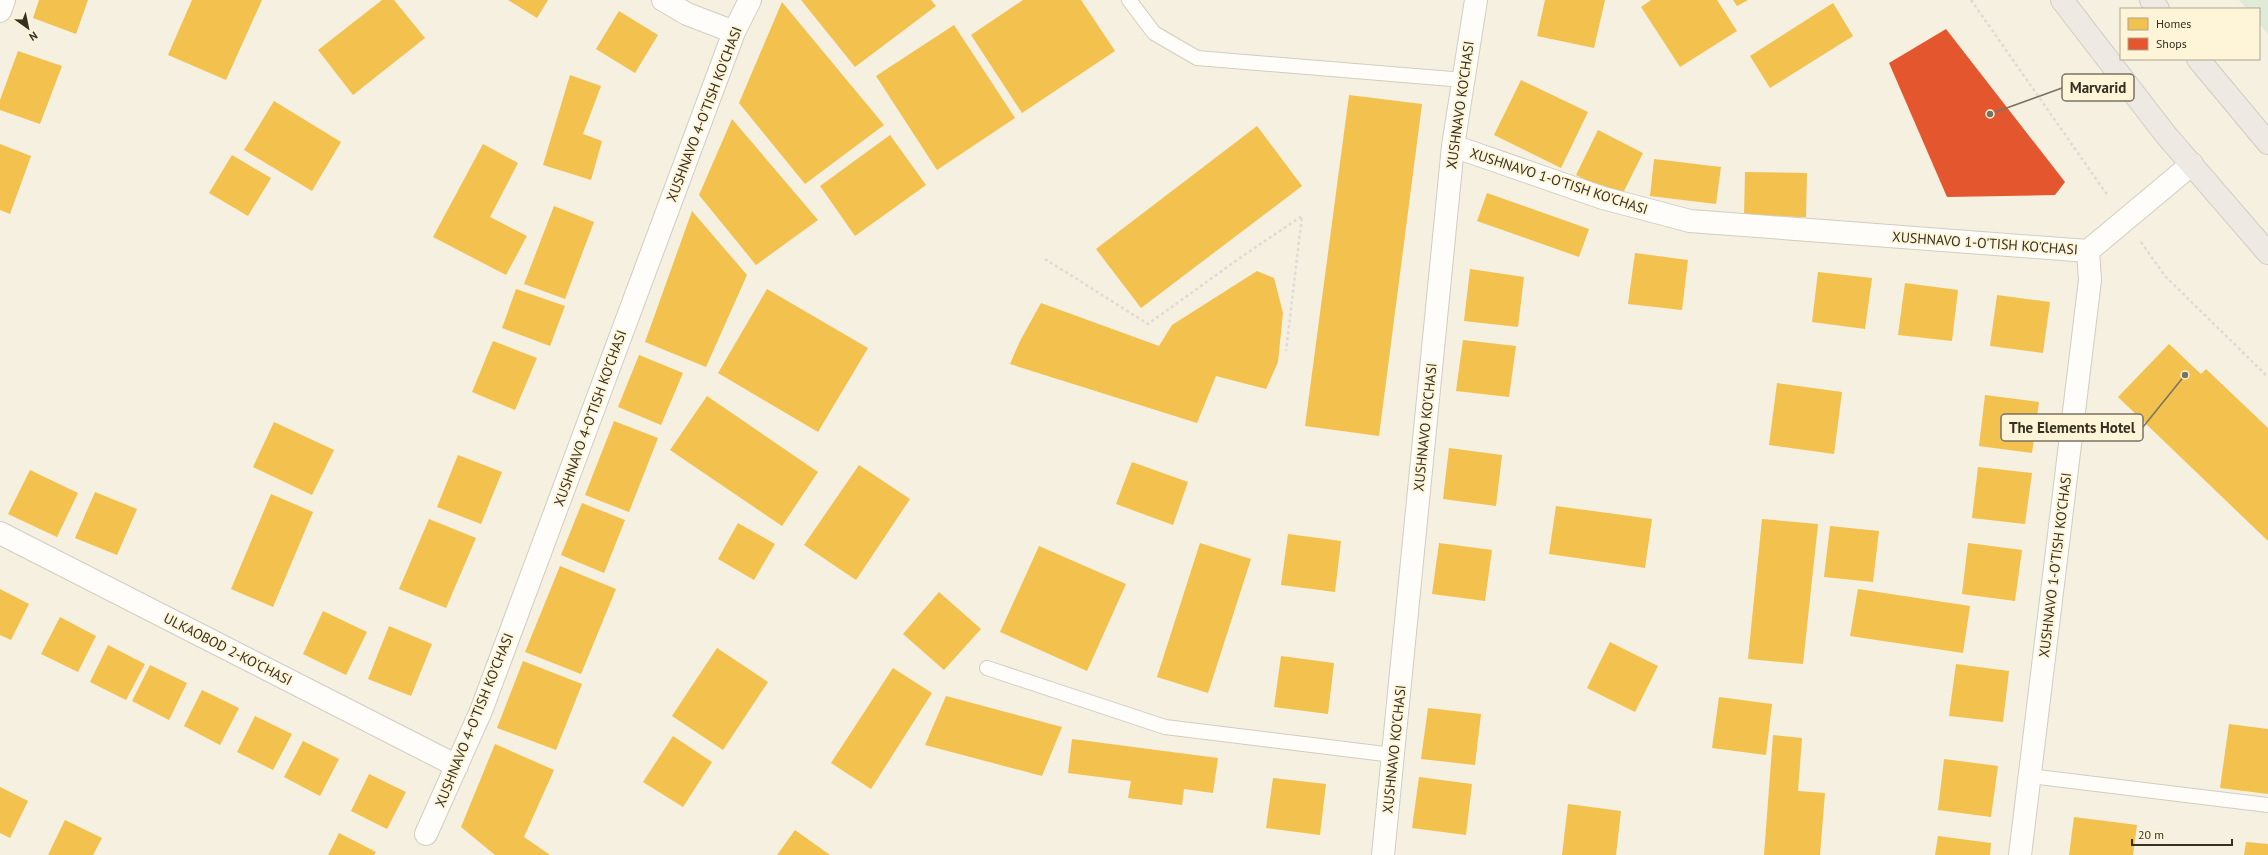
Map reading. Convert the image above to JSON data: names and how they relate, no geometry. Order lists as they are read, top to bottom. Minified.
{"streets":{"street":["XUSHNAVO KO'CHASI","XUSHNAVO 4-O'TISH KO'CHASI","XUSHNAVO 1-O'TISH KO'CHASI","ULKAOBOD 2-KO'CHASI"]},"crossings":[["XUSHNAVO KO'CHASI","XUSHNAVO 1-O'TISH KO'CHASI"],["XUSHNAVO 4-O'TISH KO'CHASI","ULKAOBOD 2-KO'CHASI"]],"places":["Marvarid","The Elements Hotel"],"legend":["Homes","Shops"],"scale_bar":"20 m","north":"bottom right"}
